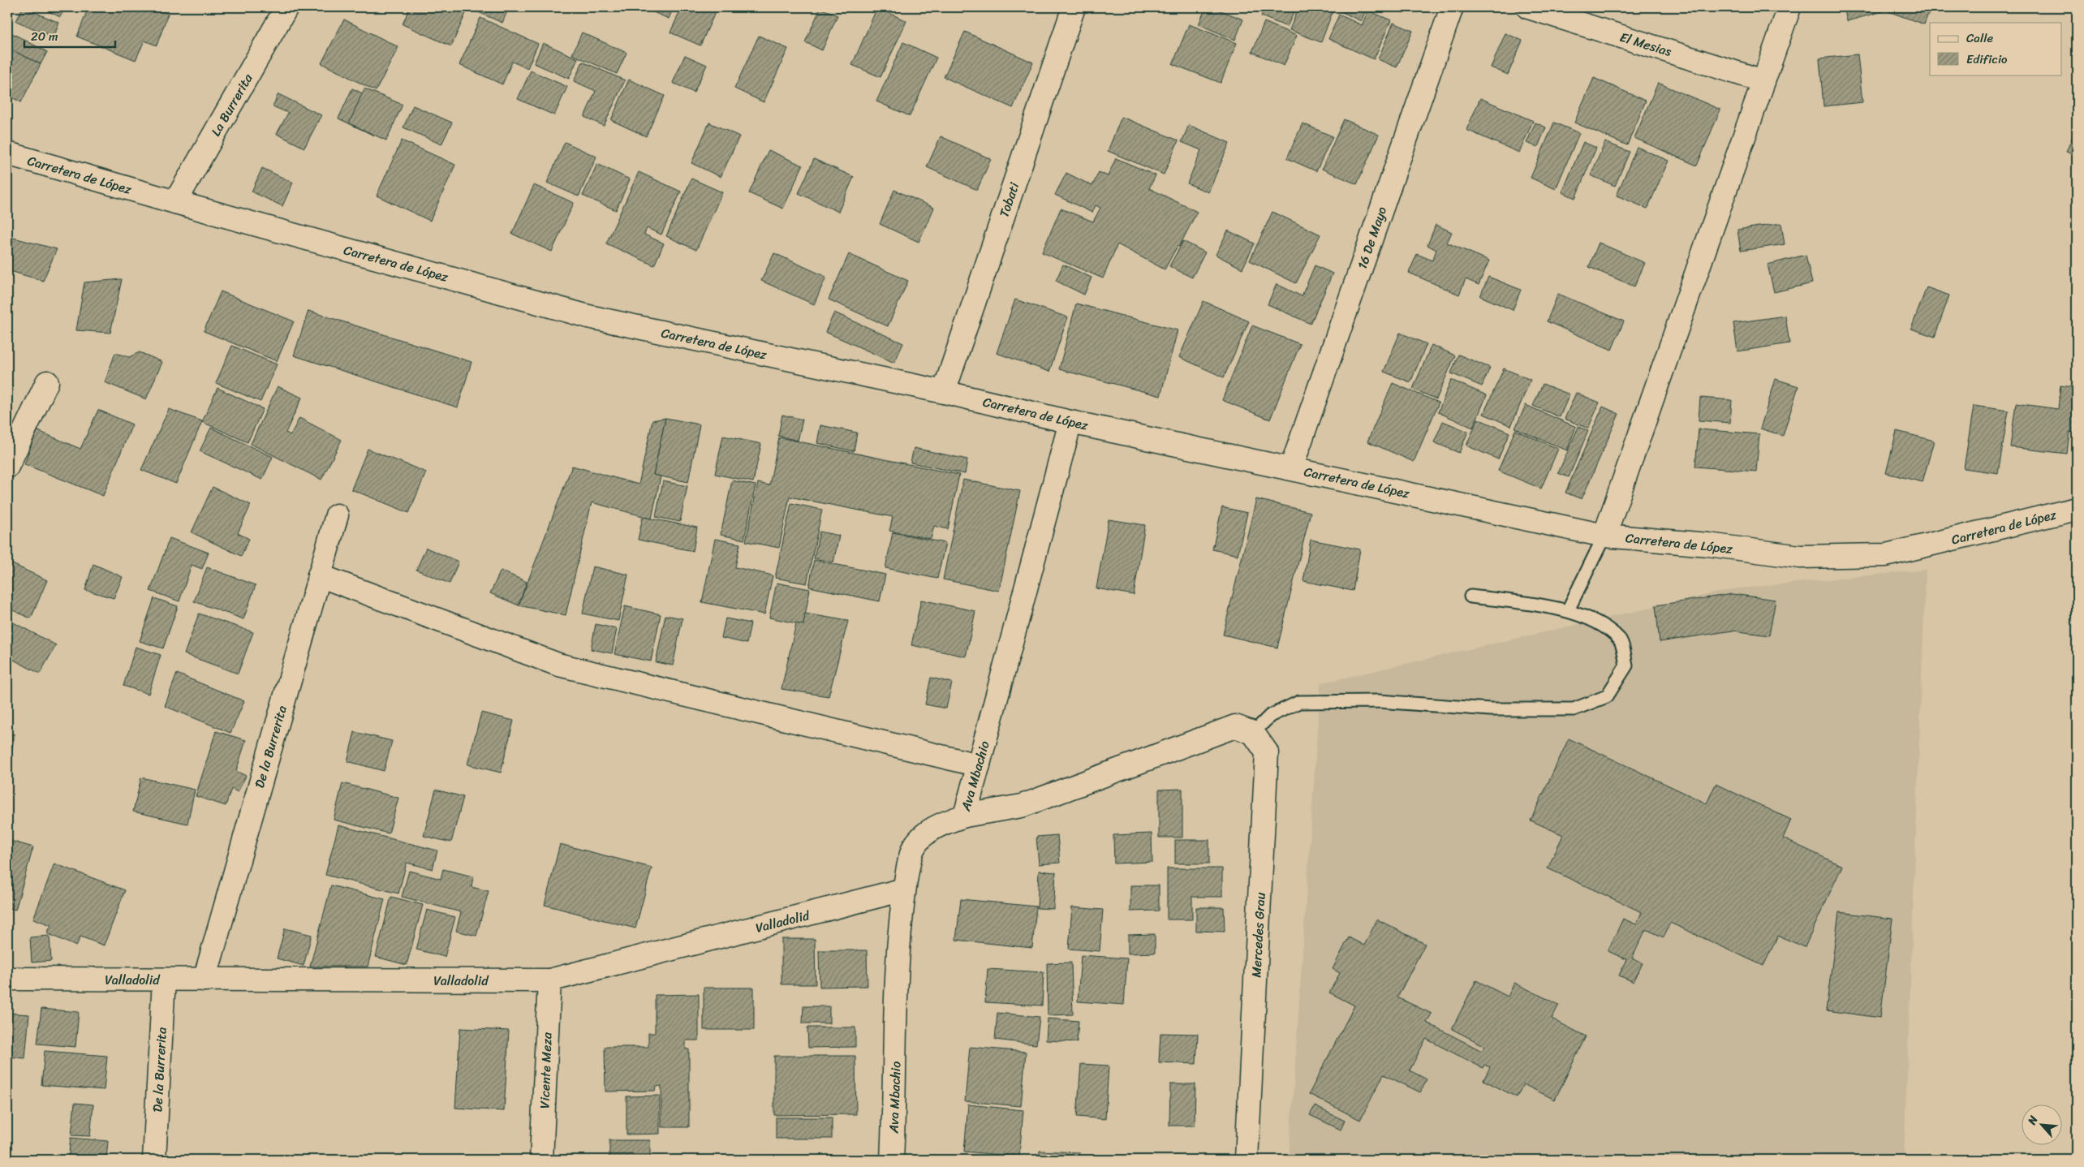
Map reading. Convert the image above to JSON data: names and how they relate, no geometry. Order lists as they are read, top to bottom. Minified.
{"streets":{"street":["El Mesias","La Burrerita","Carretera de López","Tobati","16 De Mayo","De la Burrerita","Ava Mbachio","Valladolid","Mercedes Grau","Vicente Meza"]},"crossings":[["La Burrerita","Carretera de López"],["Carretera de López","Tobati"],["Carretera de López","16 De Mayo"],["Carretera de López","Ava Mbachio"],["De la Burrerita","Valladolid"],["Ava Mbachio","Valladolid"],["Valladolid","Vicente Meza"]],"legend":["Calle","Edificio"],"scale_bar":"20 m","north":"top left"}
